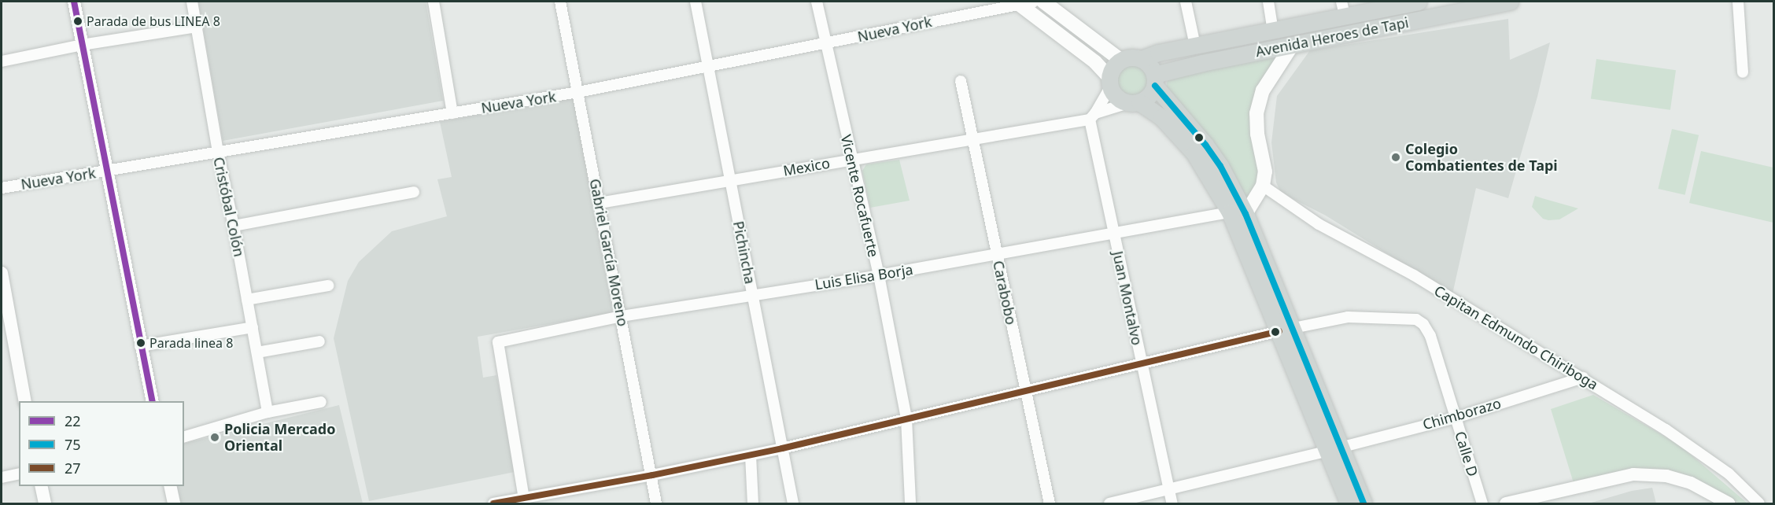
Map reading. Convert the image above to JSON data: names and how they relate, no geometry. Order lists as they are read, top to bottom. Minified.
{"streets":{"main road":["Avenida Heroes de Tapi"],"street":["Nueva York","Mexico","Vicente Rocafuerte","Cristóbal Colón","Gabriel García Moreno","Pichincha","Luis Elisa Borja","Carabobo","Juan Montalvo","Capitan Edmundo Chiriboga","Chimborazo","Calle D"]},"crossings":[["Nueva York","Vicente Rocafuerte"],["Nueva York","Cristóbal Colón"],["Nueva York","Gabriel García Moreno"],["Nueva York","Pichincha"],["Avenida Heroes de Tapi","Mexico"],["Mexico","Vicente Rocafuerte"],["Mexico","Gabriel García Moreno"],["Mexico","Pichincha"],["Mexico","Carabobo"],["Mexico","Juan Montalvo"],["Vicente Rocafuerte","Luis Elisa Borja"],["Gabriel García Moreno","Luis Elisa Borja"],["Pichincha","Luis Elisa Borja"],["Luis Elisa Borja","Carabobo"],["Luis Elisa Borja","Juan Montalvo"],["Juan Montalvo","Chimborazo"],["Capitan Edmundo Chiriboga","Chimborazo"],["Chimborazo","Calle D"]],"places":["Parada de bus LINEA 8","Colegio Combatientes de Tapi","Parada linea 8","Policia Mercado Oriental"],"lines":["transit line 22","transit line 75","transit line 27"],"legend":["22","75","27"]}
